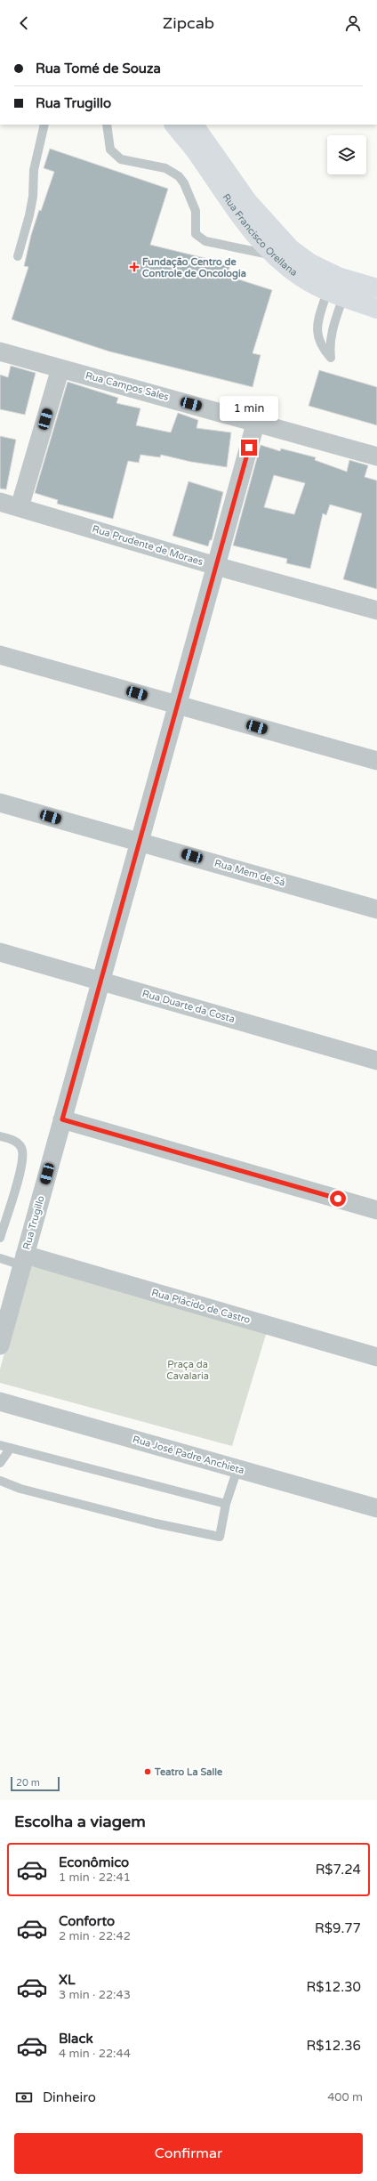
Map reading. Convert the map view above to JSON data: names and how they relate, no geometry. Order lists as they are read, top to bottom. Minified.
{"streets":{"street":["Rua Francisco Orellana","Rua Campos Sales","Rua Prudente de Moraes","Rua Mem de Sá","Rua Duarte da Costa","Rua Trugillo","Rua Plácido de Castro","Rua José Padre Anchieta"]},"crossings":[["Rua Campos Sales","Rua Trugillo"],["Rua Prudente de Moraes","Rua Trugillo"],["Rua Mem de Sá","Rua Trugillo"],["Rua Duarte da Costa","Rua Trugillo"],["Rua Trugillo","Rua Plácido de Castro"]],"parks":["Praça da Cavalaria"],"places":{"health":["Fundação Centro de Controle de Oncologia"],"other":["Teatro La Salle"]},"scale_bar":"20 m","page":{"header":"Zipcab","banner":["Rua Tomé de Souza","Rua Trugillo"],"bubble":"1 min","scale":"20 m","heading":"Escolha a viagem","list":[{"name":"Econômico","note":"1 min · 22:41","value":"R$7.24"},{"name":"Conforto","note":"2 min · 22:42","value":"R$9.77"},{"name":"XL","note":"3 min · 22:43","value":"R$12.30"},{"name":"Black","note":"4 min · 22:44","value":"R$12.36"}],"pay":["Dinheiro","400 m"],"buttons":"Confirmar"}}
